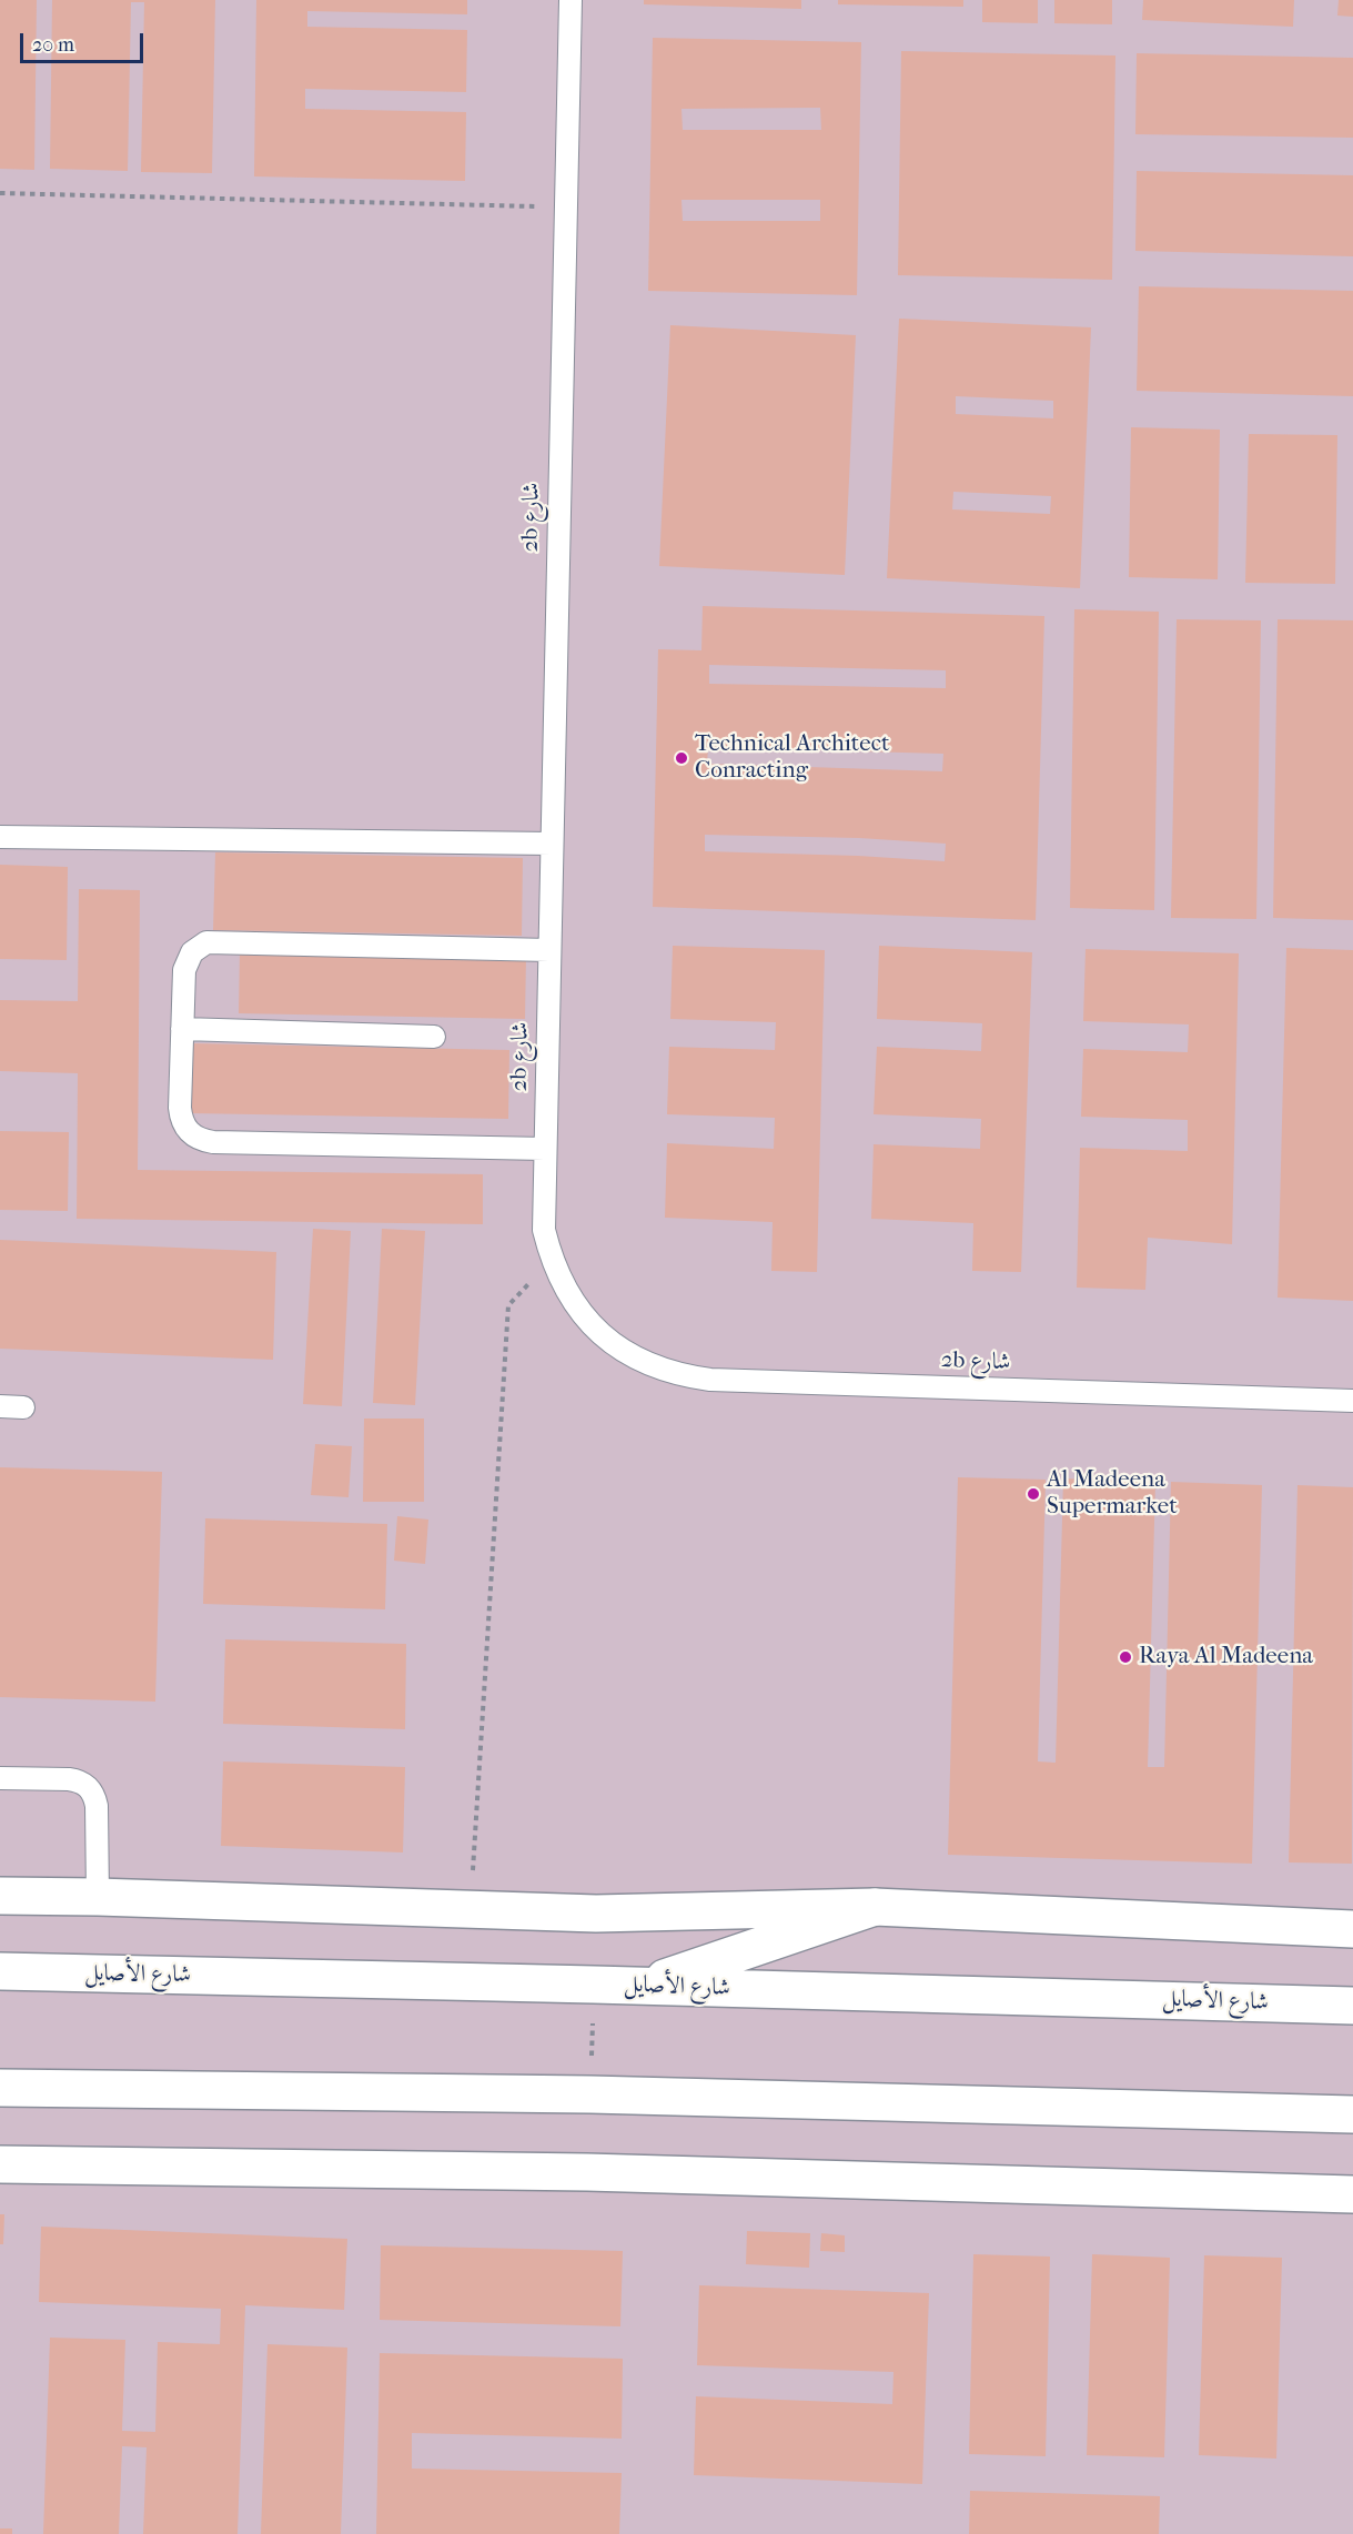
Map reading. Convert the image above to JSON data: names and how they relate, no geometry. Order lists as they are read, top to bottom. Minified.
{"streets":{"main road":["شارع الأصايل"],"lane":["2b شارع"]},"places":["Technical Architect Conracting","Al Madeena Supermarket","Raya Al Madeena"],"scale_bar":"20 m"}
